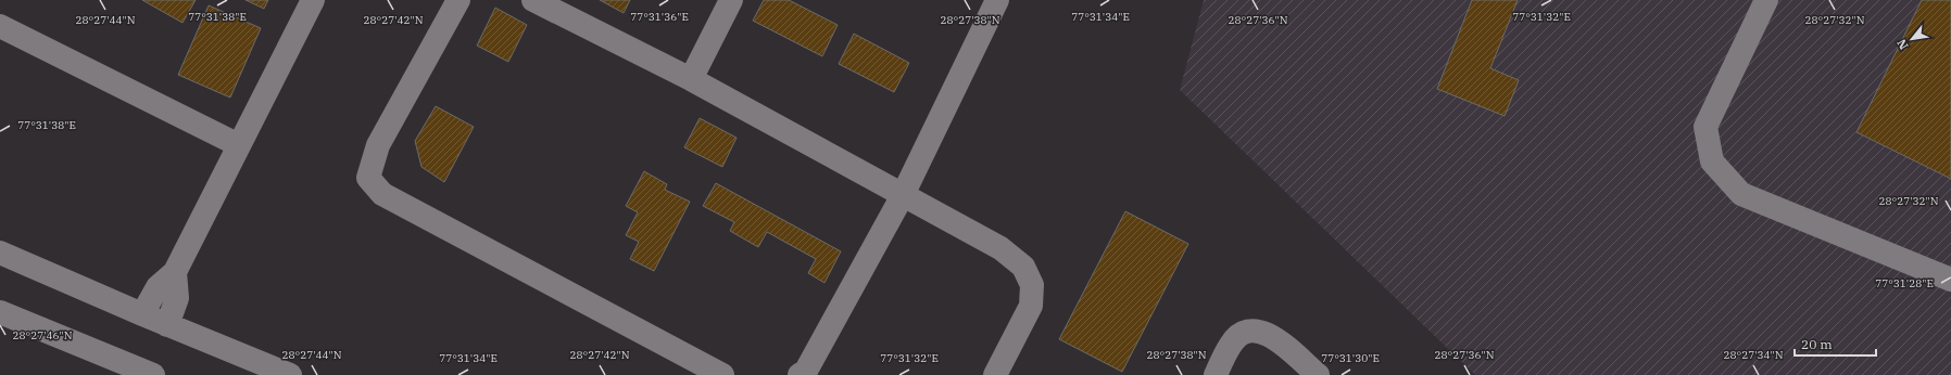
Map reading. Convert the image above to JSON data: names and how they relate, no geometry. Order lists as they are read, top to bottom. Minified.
{"scale_bar":"20 m","north":"bottom left","coordinates":["77°31'38\"E","77°31'36\"E","77°31'34\"E","77°31'32\"E","28°27'32\"N","28°27'44\"N","28°27'42\"N","28°27'38\"N","28°27'36\"N","77°31'28\"E","28°27'46\"N","28°27'34\"N","77°31'30\"E"]}
